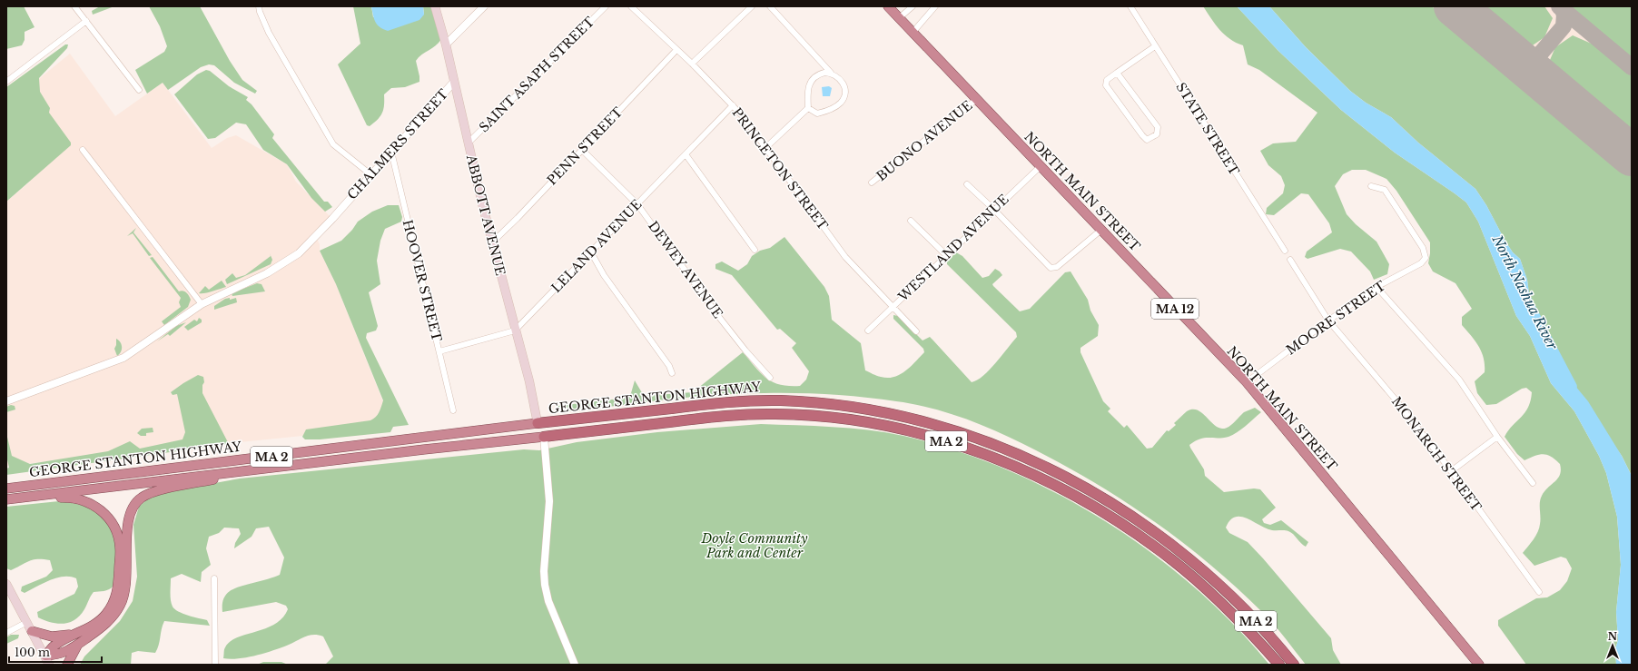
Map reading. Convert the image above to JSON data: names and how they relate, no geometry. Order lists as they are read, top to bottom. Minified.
{"streets":{"highway":["NORTH MAIN STREET","MA 12","GEORGE STANTON HIGHWAY","MA 2"],"main road":["ABBOTT AVENUE"],"street":["SAINT ASAPH STREET","STATE STREET","BUONO AVENUE","CHALMERS STREET","PENN STREET","PRINCETON STREET","LELAND AVENUE","WESTLAND AVENUE","DEWEY AVENUE","HOOVER STREET","MOORE STREET","MONARCH STREET"]},"crossings":[["SAINT ASAPH STREET","ABBOTT AVENUE"],["BUONO AVENUE","NORTH MAIN STREET"],["CHALMERS STREET","ABBOTT AVENUE"],["CHALMERS STREET","HOOVER STREET"],["PENN STREET","PRINCETON STREET"],["PENN STREET","ABBOTT AVENUE"],["PENN STREET","DEWEY AVENUE"],["PRINCETON STREET","LELAND AVENUE"],["PRINCETON STREET","WESTLAND AVENUE"],["NORTH MAIN STREET","WESTLAND AVENUE"],["NORTH MAIN STREET","MOORE STREET"],["ABBOTT AVENUE","LELAND AVENUE"],["ABBOTT AVENUE","GEORGE STANTON HIGHWAY"],["LELAND AVENUE","DEWEY AVENUE"],["MOORE STREET","MONARCH STREET"]],"water":["North Nashua River"],"parks":["Doyle Community Park and Center"],"scale_bar":"100 m","north":"top"}
